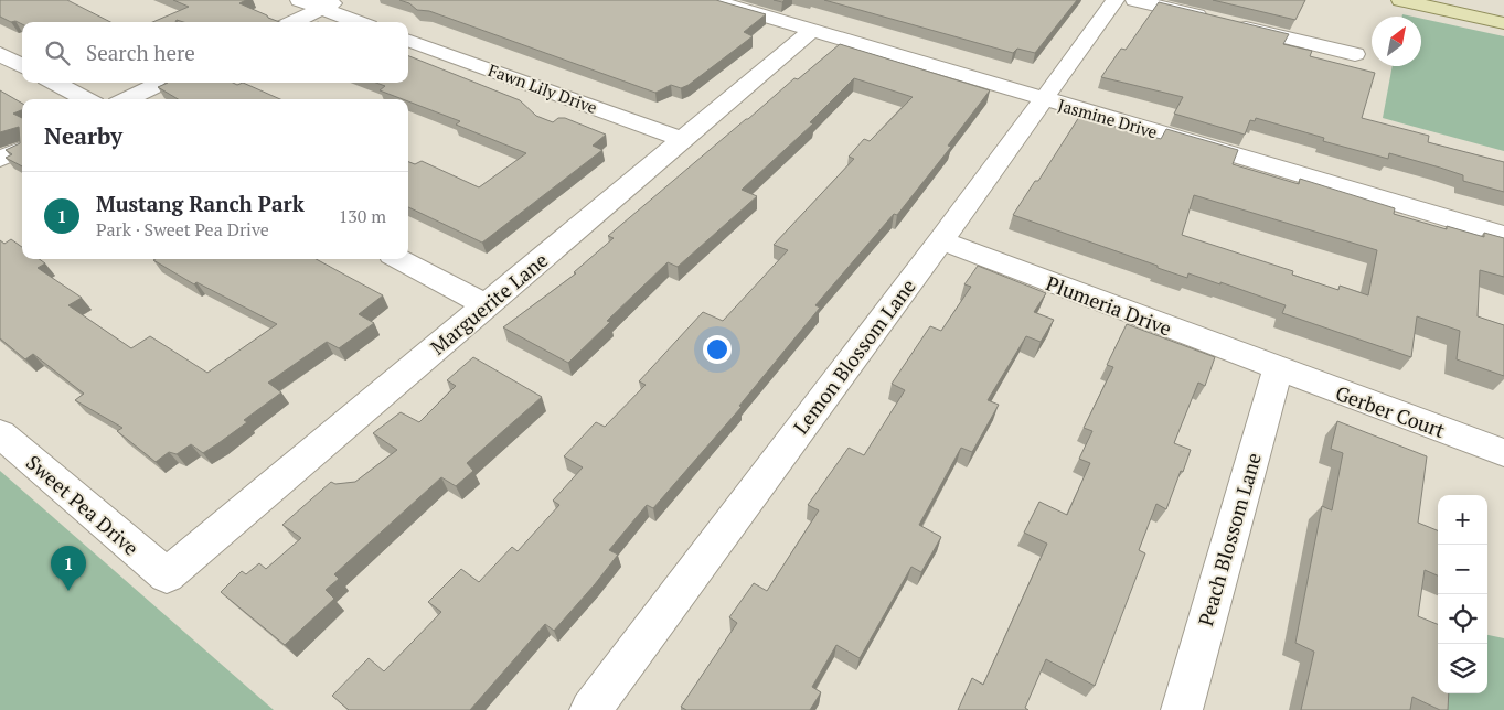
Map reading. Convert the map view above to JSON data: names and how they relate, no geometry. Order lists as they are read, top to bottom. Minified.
{"streets":{"street":["Fawn Lily Drive","Jasmine Drive","Marguerite Lane","Plumeria Drive","Lemon Blossom Lane","Gerber Court","Sweet Pea Drive","Peach Blossom Lane"]},"crossings":[["Fawn Lily Drive","Marguerite Lane"],["Jasmine Drive","Marguerite Lane"],["Jasmine Drive","Lemon Blossom Lane"],["Marguerite Lane","Sweet Pea Drive"],["Plumeria Drive","Lemon Blossom Lane"],["Plumeria Drive","Gerber Court"],["Plumeria Drive","Peach Blossom Lane"],["Gerber Court","Peach Blossom Lane"]],"north":"top right","page":{"search":"Search here","heading":"Nearby","list":[{"mark":"1","name":"Mustang Ranch Park","note":"Park · Sweet Pea Drive","value":"130 m"}],"map_buttons":["+","−"],"pins":"1"}}
